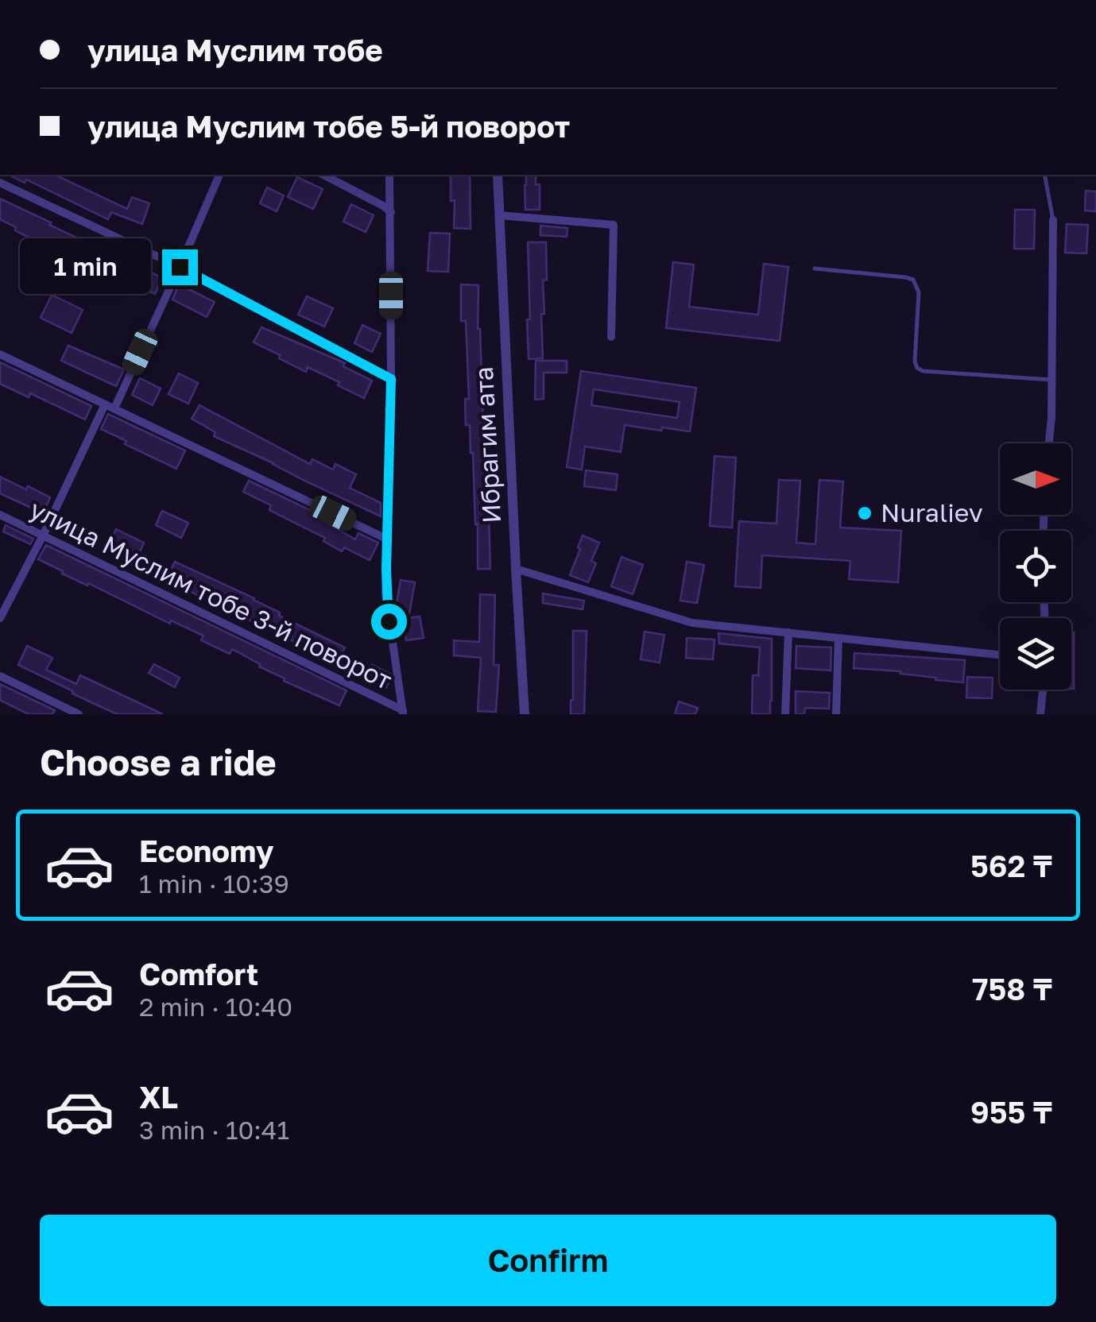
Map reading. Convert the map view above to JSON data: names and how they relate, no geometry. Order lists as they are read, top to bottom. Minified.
{"streets":{"street":["Ибрагим ата","улица Муслим тобе 3-й поворот"]},"places":["Nuraliev"],"north":"right","page":{"banner":["улица Муслим тобе","улица Муслим тобе 5-й поворот"],"bubble":"1 min","heading":"Choose a ride","list":[{"name":"Economy","note":"1 min · 10:39","value":"562 ₸"},{"name":"Comfort","note":"2 min · 10:40","value":"758 ₸"},{"name":"XL","note":"3 min · 10:41","value":"955 ₸"}],"buttons":"Confirm"}}
